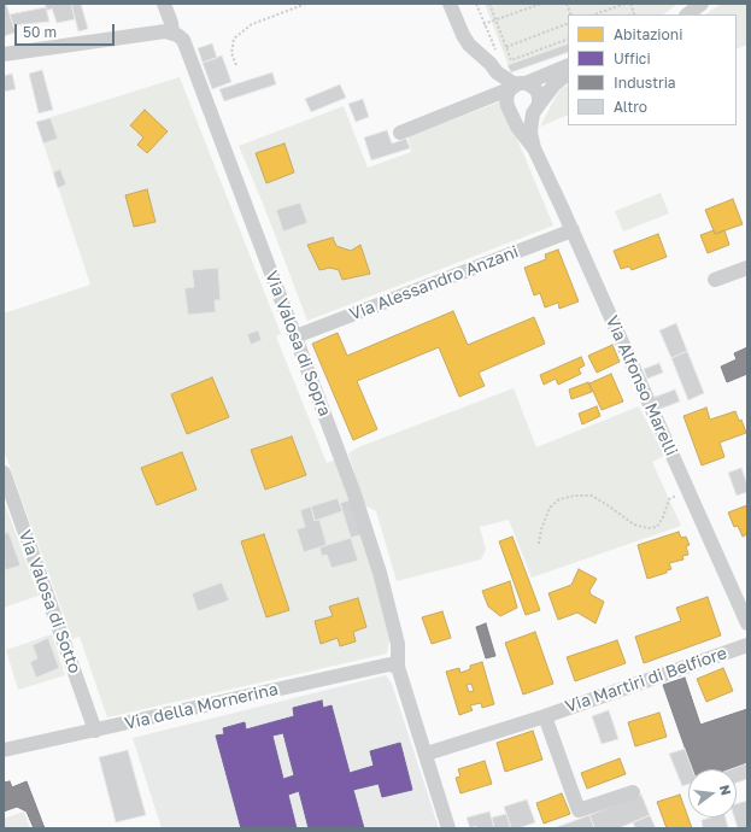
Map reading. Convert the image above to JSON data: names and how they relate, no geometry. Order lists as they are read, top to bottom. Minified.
{"streets":{"street":["Via Alessandro Anzani","Via Valosa di Sopra","Via Alfonso Marelli","Via Valosa di Sotto","Via Martiri di Belfiore","Via della Mornerina"]},"crossings":[["Via Alessandro Anzani","Via Valosa di Sopra"],["Via Alessandro Anzani","Via Alfonso Marelli"],["Via Valosa di Sopra","Via Martiri di Belfiore"],["Via Valosa di Sopra","Via della Mornerina"],["Via Valosa di Sotto","Via della Mornerina"]],"legend":["Abitazioni","Uffici","Industria","Altro"],"scale_bar":"50 m","north":"right"}
